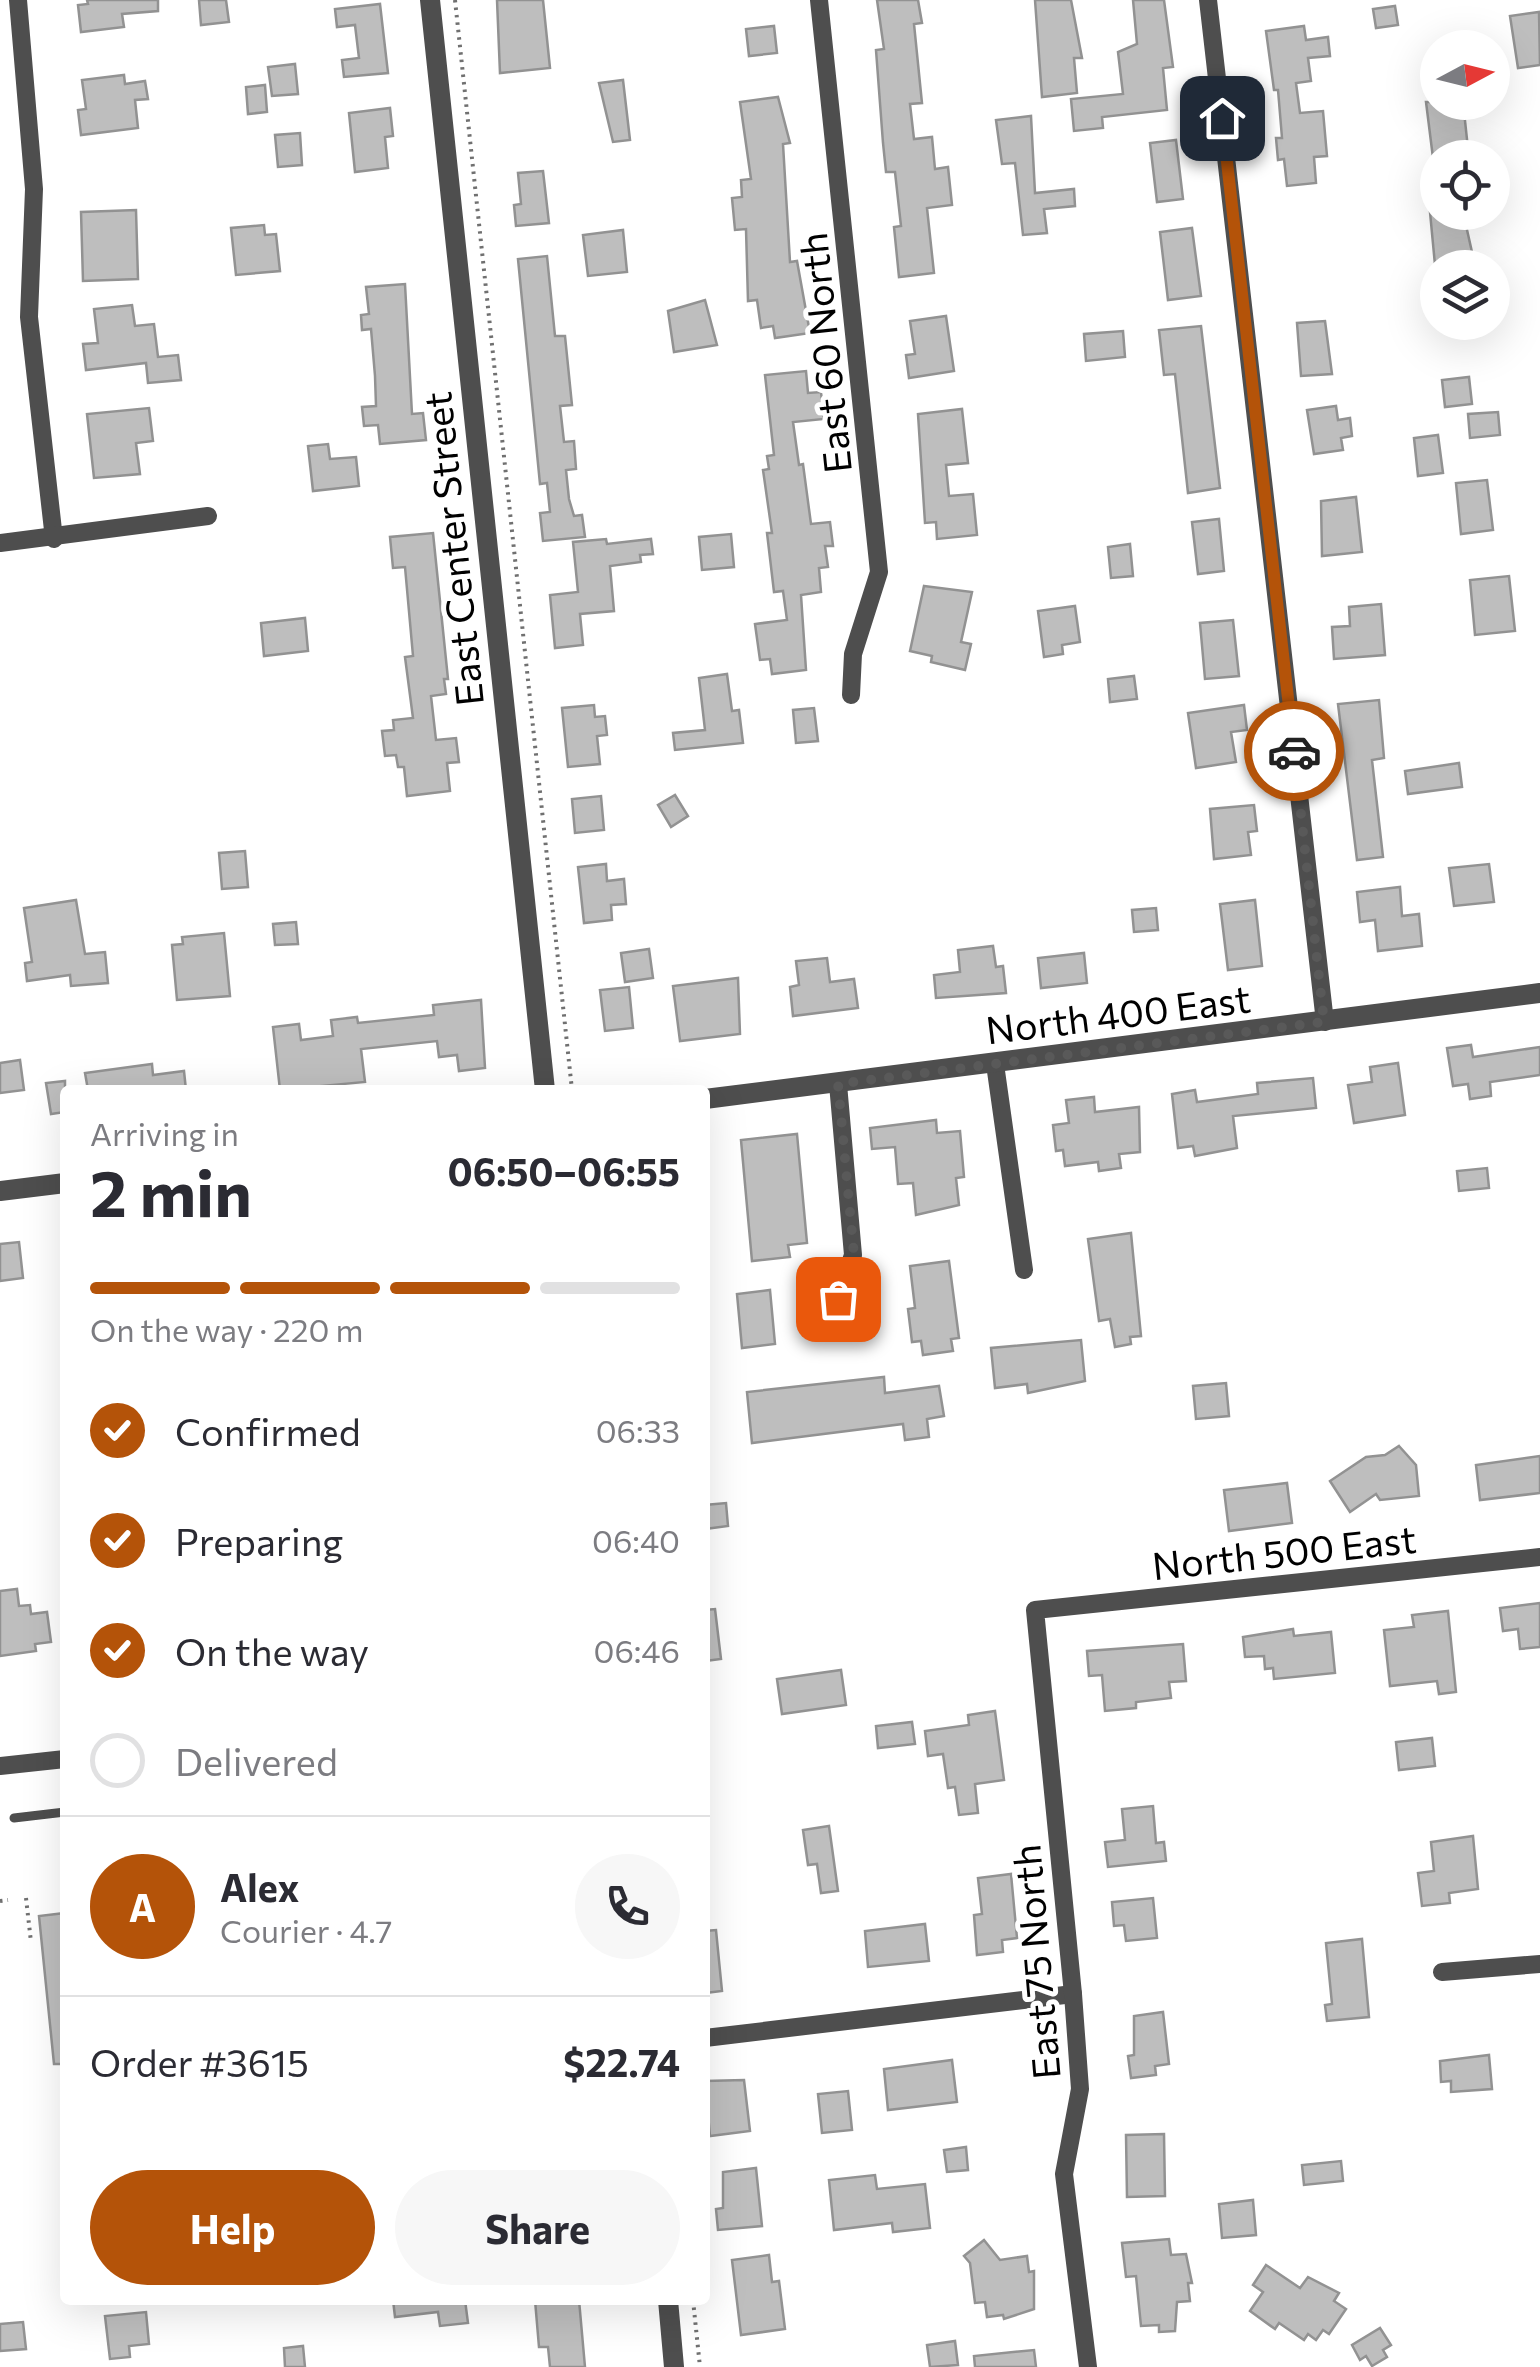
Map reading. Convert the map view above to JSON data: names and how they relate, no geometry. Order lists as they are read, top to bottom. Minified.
{"streets":{"street":["East 60 North","East Center Street","North 400 East","North 500 East","East 75 North"]},"crossings":[["North 500 East","East 75 North"]],"north":"right","page":{"heading":["2 min","Arriving in","06:50–06:55"],"panel":["Alex","Courier · 4.7","Order #3615","$22.74"],"bar":"On the way · 220 m","list":[["Confirmed","06:33"],["Preparing","06:40"],["On the way","06:46"],"Delivered"],"round":"A","buttons":["Help","Share"]}}
